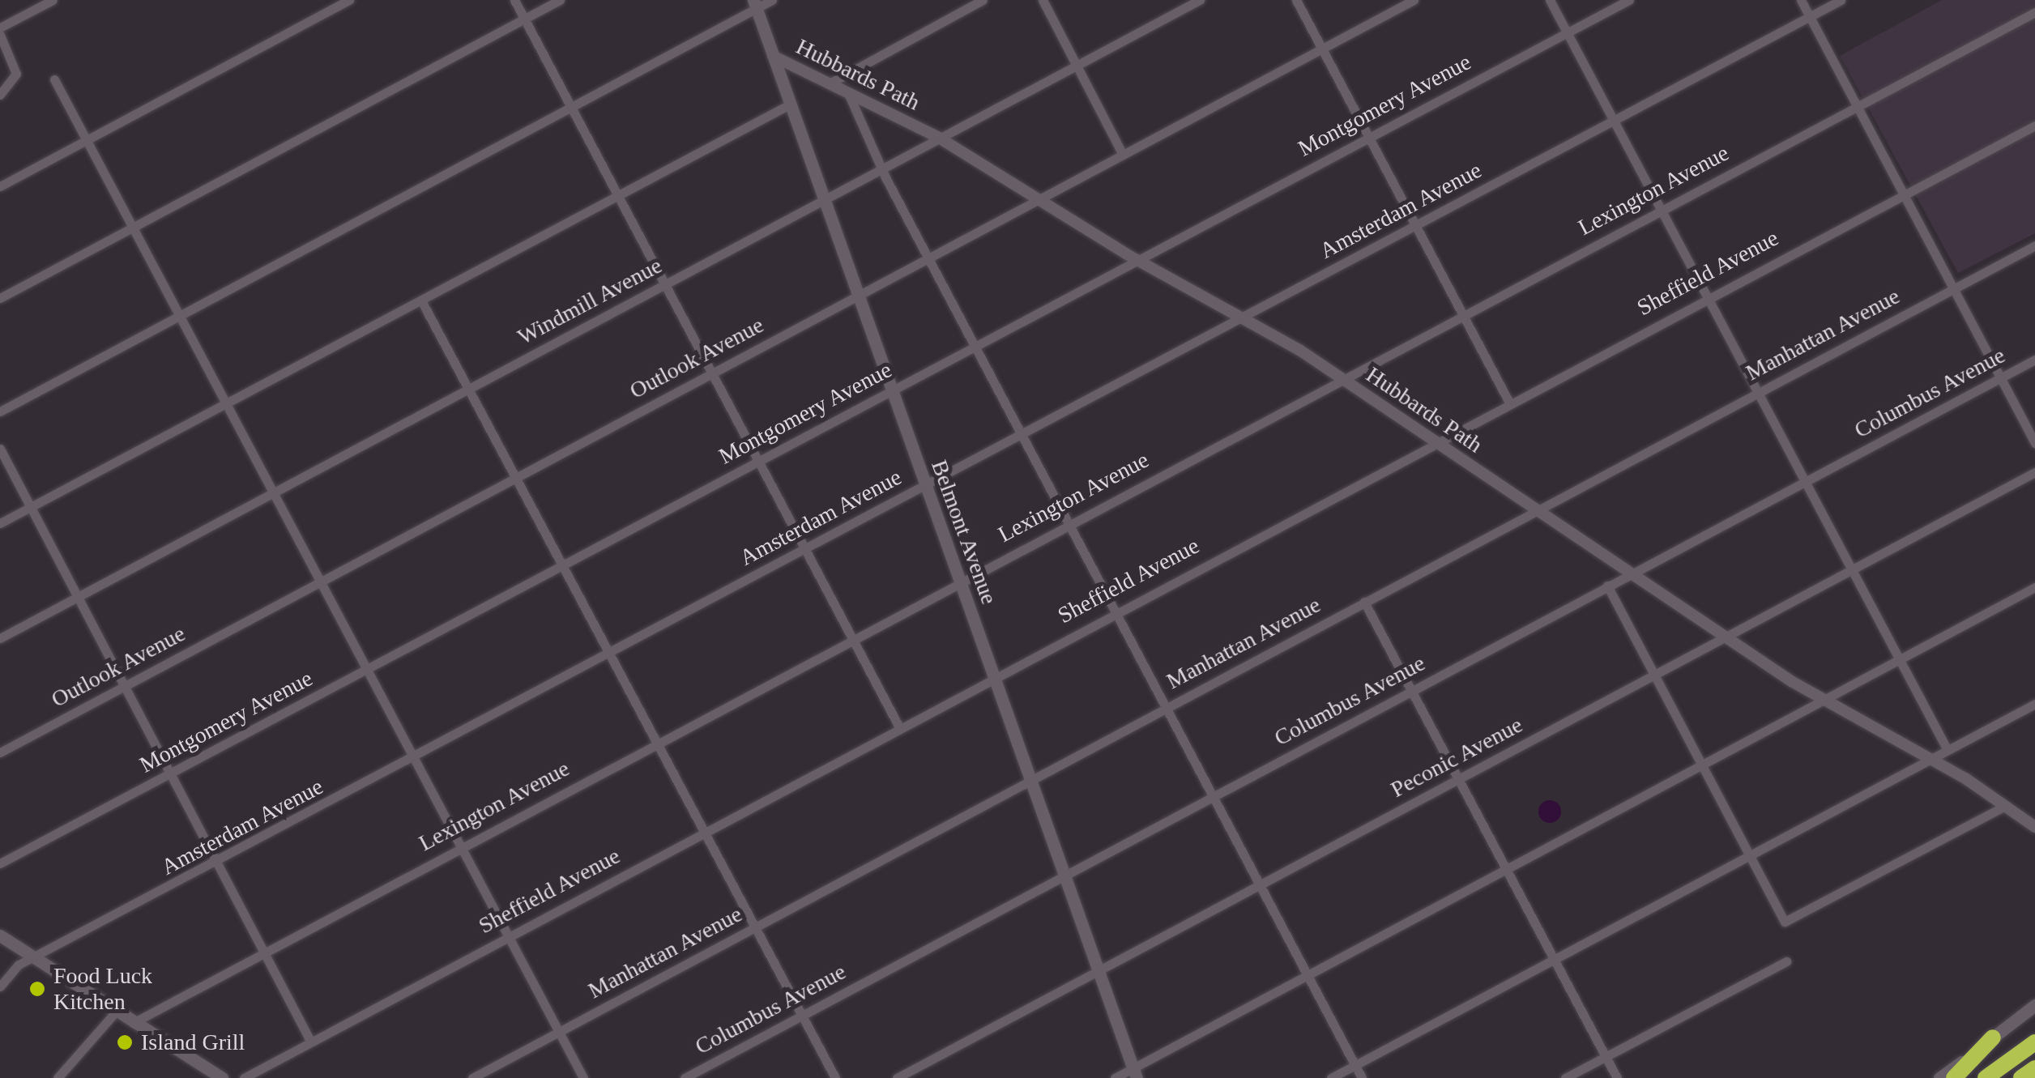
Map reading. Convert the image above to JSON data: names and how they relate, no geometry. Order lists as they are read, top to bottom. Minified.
{"streets":{"main road":["Belmont Avenue"],"street":["Hubbards Path","Montgomery Avenue","Lexington Avenue","Amsterdam Avenue","Sheffield Avenue","Windmill Avenue","Manhattan Avenue","Outlook Avenue","Columbus Avenue","Peconic Avenue"]},"crossings":[["Hubbards Path","Montgomery Avenue"],["Hubbards Path","Lexington Avenue"],["Hubbards Path","Amsterdam Avenue"],["Hubbards Path","Sheffield Avenue"],["Hubbards Path","Windmill Avenue"],["Hubbards Path","Manhattan Avenue"],["Hubbards Path","Outlook Avenue"],["Hubbards Path","Columbus Avenue"],["Hubbards Path","Belmont Avenue"],["Hubbards Path","Peconic Avenue"],["Montgomery Avenue","Belmont Avenue"],["Lexington Avenue","Belmont Avenue"],["Amsterdam Avenue","Belmont Avenue"],["Sheffield Avenue","Belmont Avenue"],["Windmill Avenue","Belmont Avenue"],["Manhattan Avenue","Belmont Avenue"],["Outlook Avenue","Belmont Avenue"],["Columbus Avenue","Belmont Avenue"],["Belmont Avenue","Peconic Avenue"]],"places":["Food Luck Kitchen","Island Grill"]}
